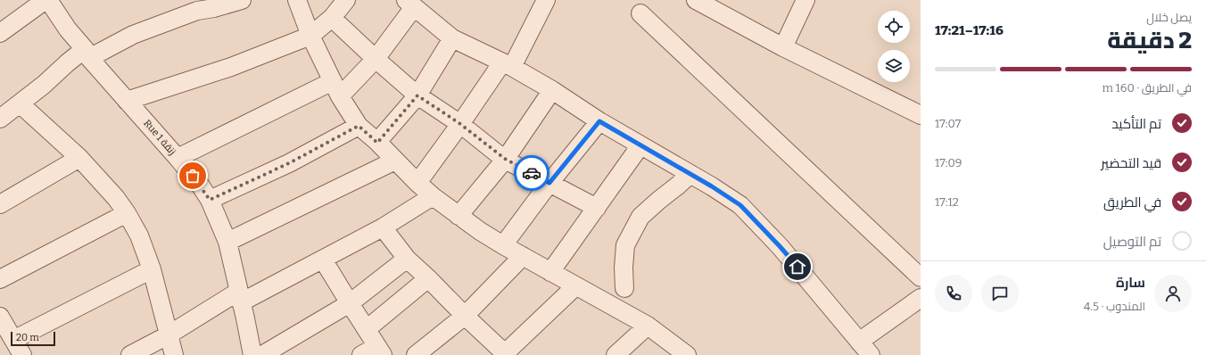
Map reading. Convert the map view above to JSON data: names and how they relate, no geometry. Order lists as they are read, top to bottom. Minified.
{"streets":{"street":["Rue 1 زنقة"]},"scale_bar":"20 m","page":{"heading":["2 دقيقة","يصل خلال","17:16–17:21"],"panel":["سارة","المندوب · 4.5"],"bar":"في الطريق · 160 m","list":[["تم التأكيد","17:07"],["قيد التحضير","17:09"],["في الطريق","17:12"],"تم التوصيل"],"scale":"20 m"}}
